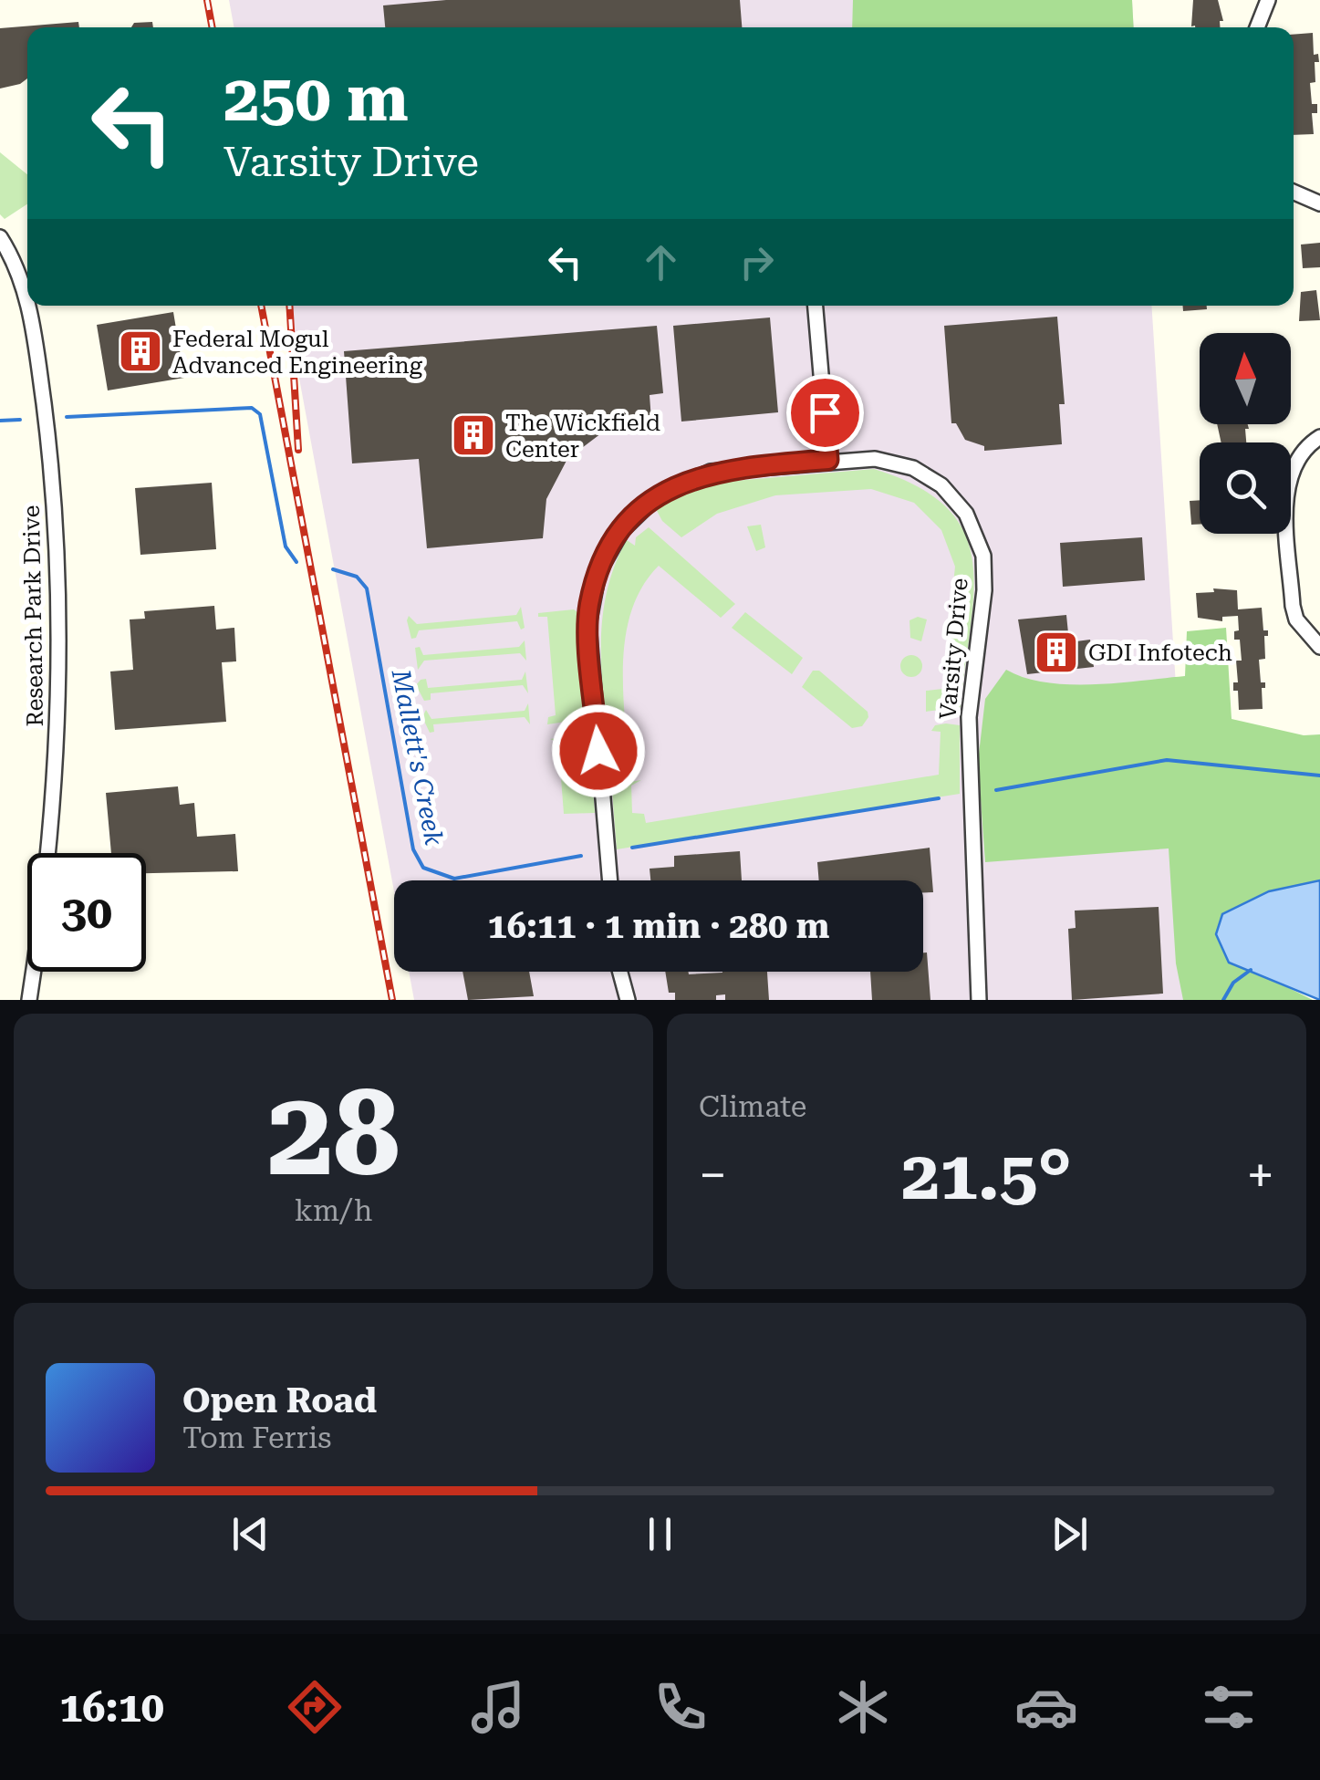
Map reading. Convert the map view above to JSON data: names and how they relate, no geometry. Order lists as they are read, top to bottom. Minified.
{"streets":{"street":["Research Park Drive","Varsity Drive"]},"water":["Mallett's Creek"],"places":{"building":["Federal Mogul Advanced Engineering","The Wickfield Center","GDI Infotech"]},"north":"top","page":{"turn":["250 m","Varsity Drive"],"limit":"30","trip":"16:11 · 1 min · 280 m","tile":[["28","km/h"],"Climate"],"heat":["−","21.5°","+"],"song":["Open Road","Tom Ferris"],"tabs":"16:10"}}
